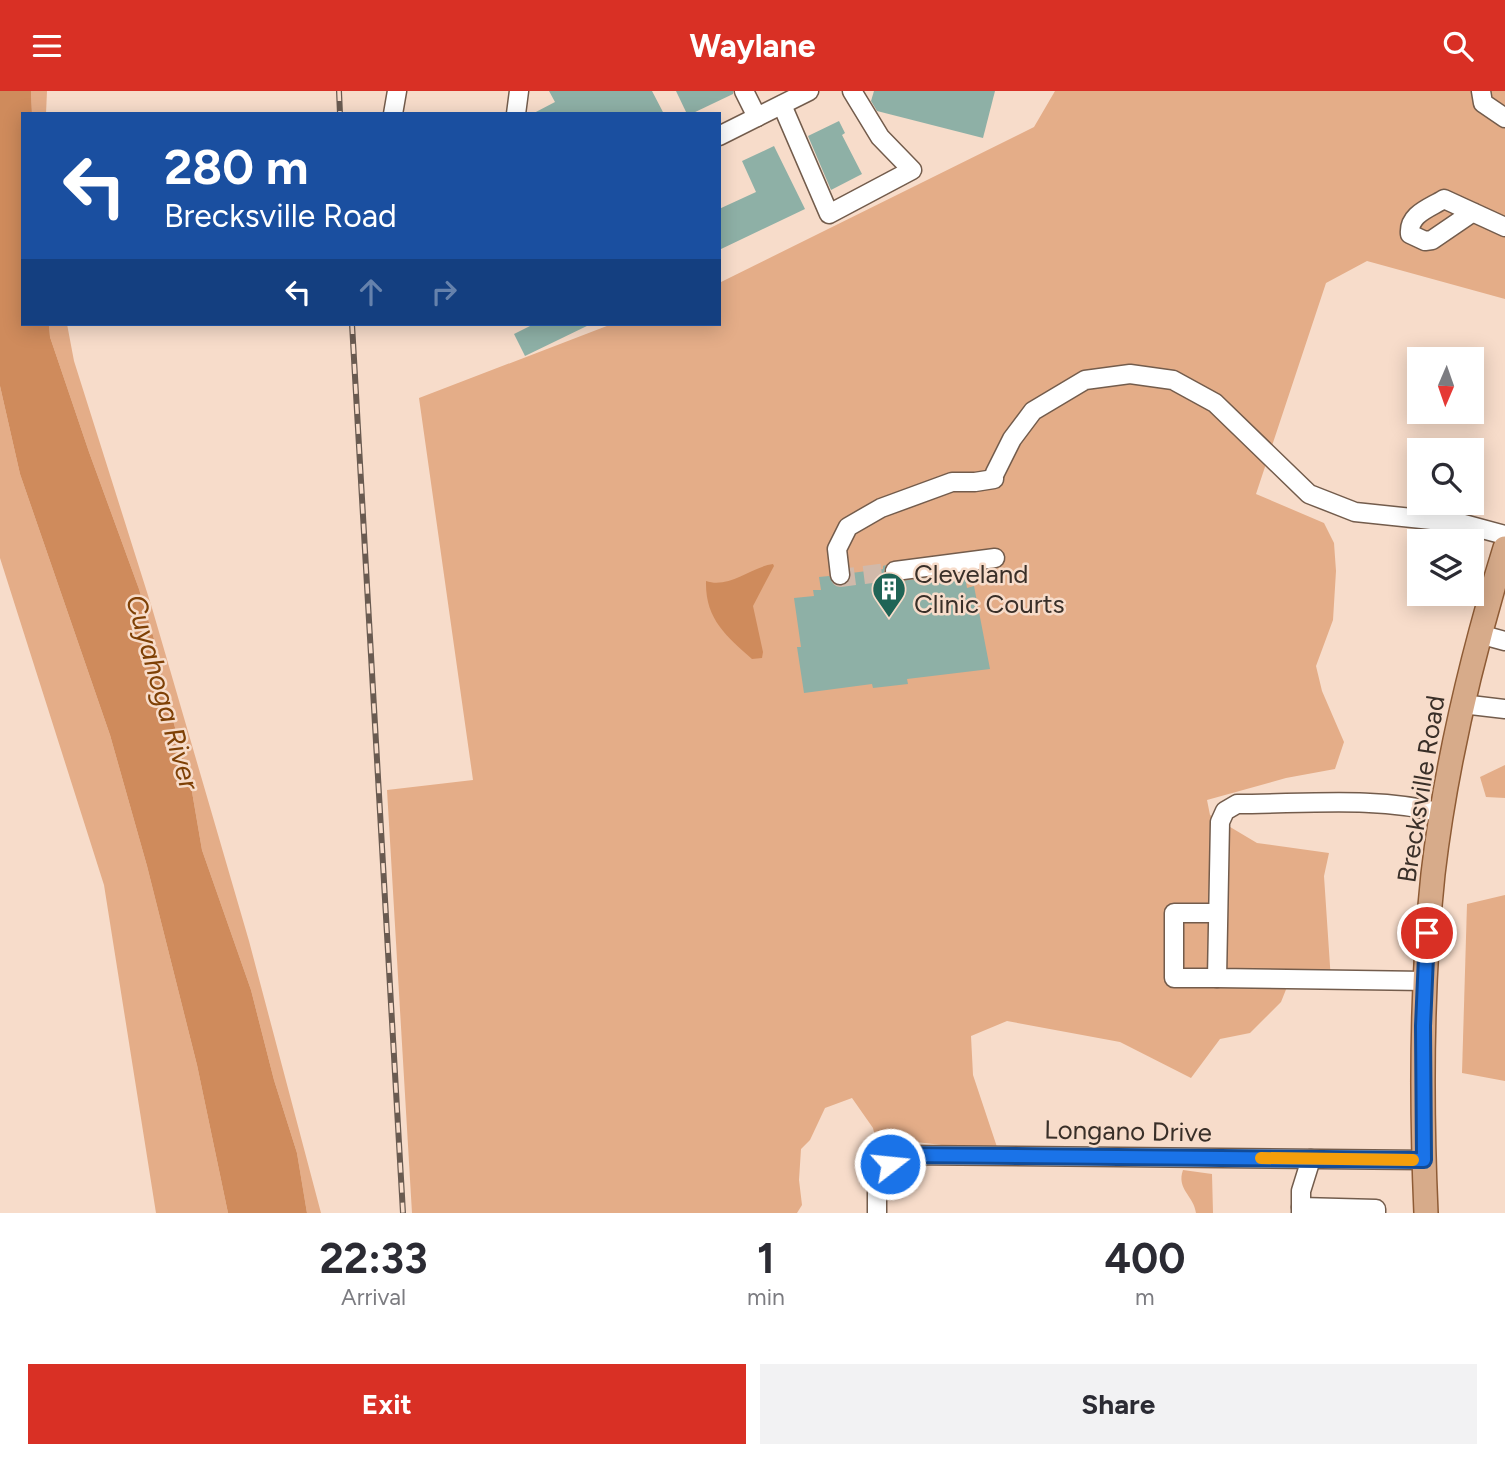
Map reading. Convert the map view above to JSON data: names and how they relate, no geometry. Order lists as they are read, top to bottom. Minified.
{"streets":{"main road":["Brecksville Road"],"street":["Longano Drive"]},"crossings":[["Brecksville Road","Longano Drive"]],"water":["Cuyahoga River"],"places":{"building":["Cleveland Clinic Courts"]},"north":"bottom","page":{"header":"Waylane","turn":["280 m","Brecksville Road"],"eta":["22:33","Arrival","1","min","400","m"],"buttons":["Exit","Share"]}}
